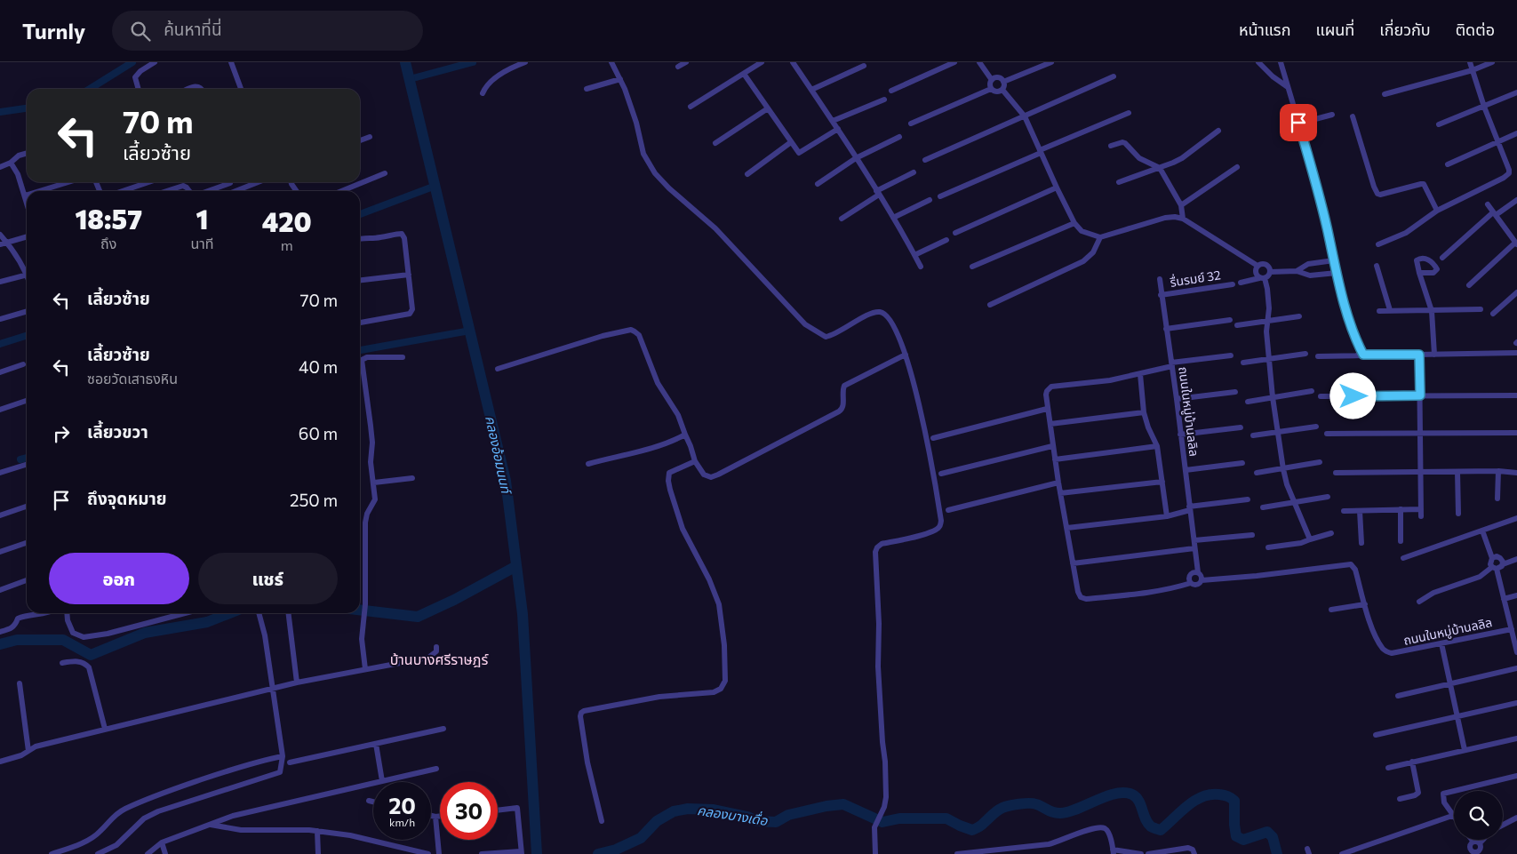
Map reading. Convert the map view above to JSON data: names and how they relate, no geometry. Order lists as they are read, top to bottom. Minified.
{"streets":{"street":["รื่นรมย์ 32","ถนนในหมู่บ้านลลิล"]},"crossings":[["รื่นรมย์ 32","ถนนในหมู่บ้านลลิล"]],"districts":["บ้านบางศรีราษฎร์"],"water":["คลองอ้อมนนท์","คลองบางเดื่อ"],"page":{"header":"Turnly","search":"ค้นหาที่นี่","nav":["หน้าแรก","แผนที่","เกี่ยวกับ","ติดต่อ"],"turn":["70 m","เลี้ยวซ้าย"],"eta":["18:57","ถึง","1","นาที","420","m"],"list":[{"name":"เลี้ยวซ้าย","value":"70 m"},{"name":"เลี้ยวซ้าย","note":"ซอยวัดเสาธงหิน","value":"40 m"},{"name":"เลี้ยวขวา","value":"60 m"},{"name":"ถึงจุดหมาย","value":"250 m"}],"buttons":["ออก","แชร์"],"speed":"20 km/h","limit":"30"}}
